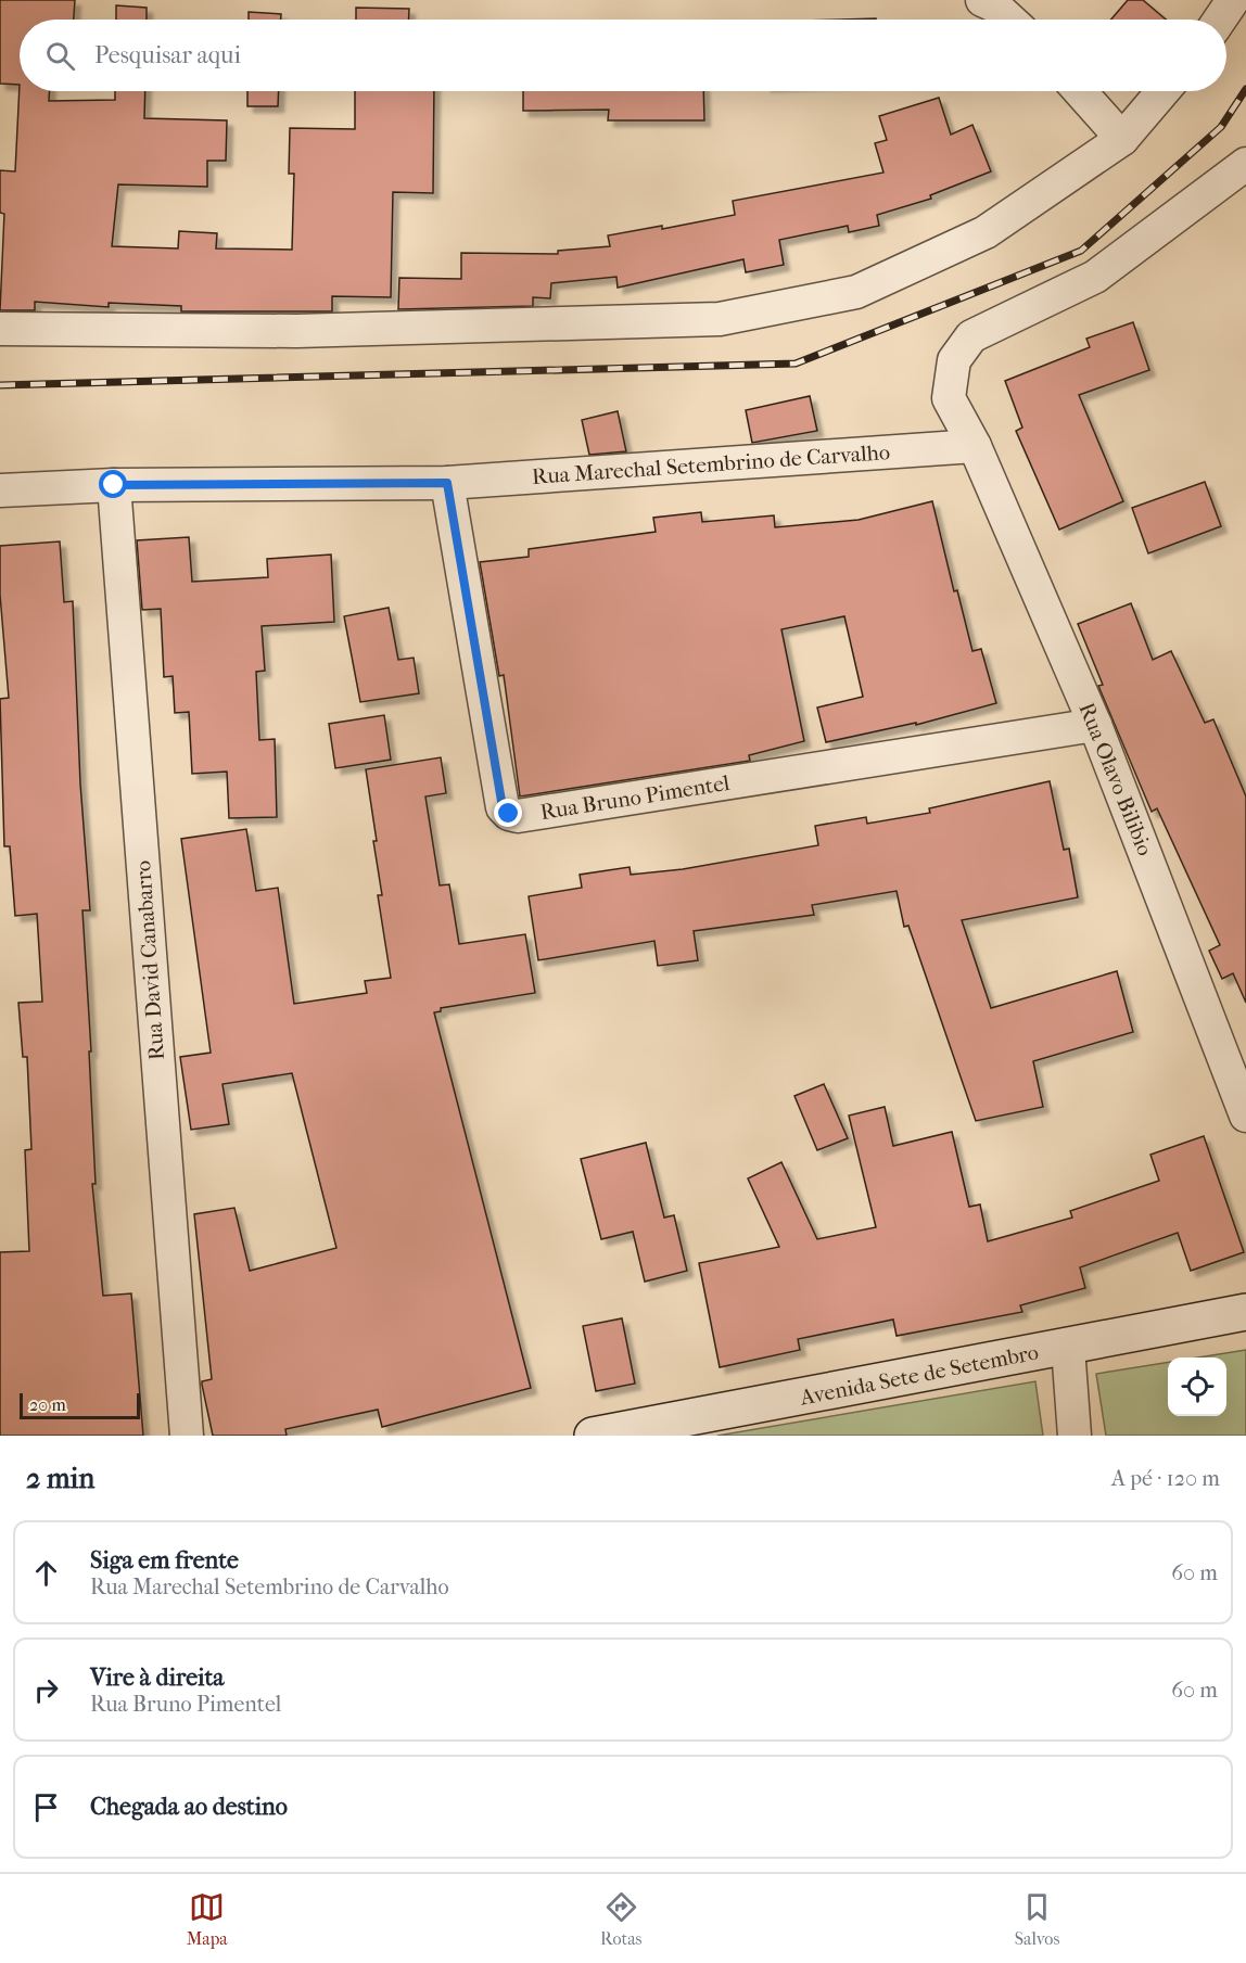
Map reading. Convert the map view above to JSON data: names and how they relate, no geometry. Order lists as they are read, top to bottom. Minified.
{"streets":{"street":["Rua Marechal Setembrino de Carvalho","Rua Olavo Bilibio","Rua Bruno Pimentel","Rua David Canabarro","Avenida Sete de Setembro"]},"crossings":[["Rua Marechal Setembrino de Carvalho","Rua Olavo Bilibio"],["Rua Marechal Setembrino de Carvalho","Rua Bruno Pimentel"],["Rua Marechal Setembrino de Carvalho","Rua David Canabarro"],["Rua Olavo Bilibio","Rua Bruno Pimentel"]],"scale_bar":"20 m","page":{"search":"Pesquisar aqui","scale":"20 m","heading":["2 min","A pé · 120 m"],"list":[["Siga em frente","Rua Marechal Setembrino de Carvalho","60 m"],["Vire à direita","Rua Bruno Pimentel","60 m"],"Chegada ao destino"],"nav":["Mapa","Rotas","Salvos"]}}
